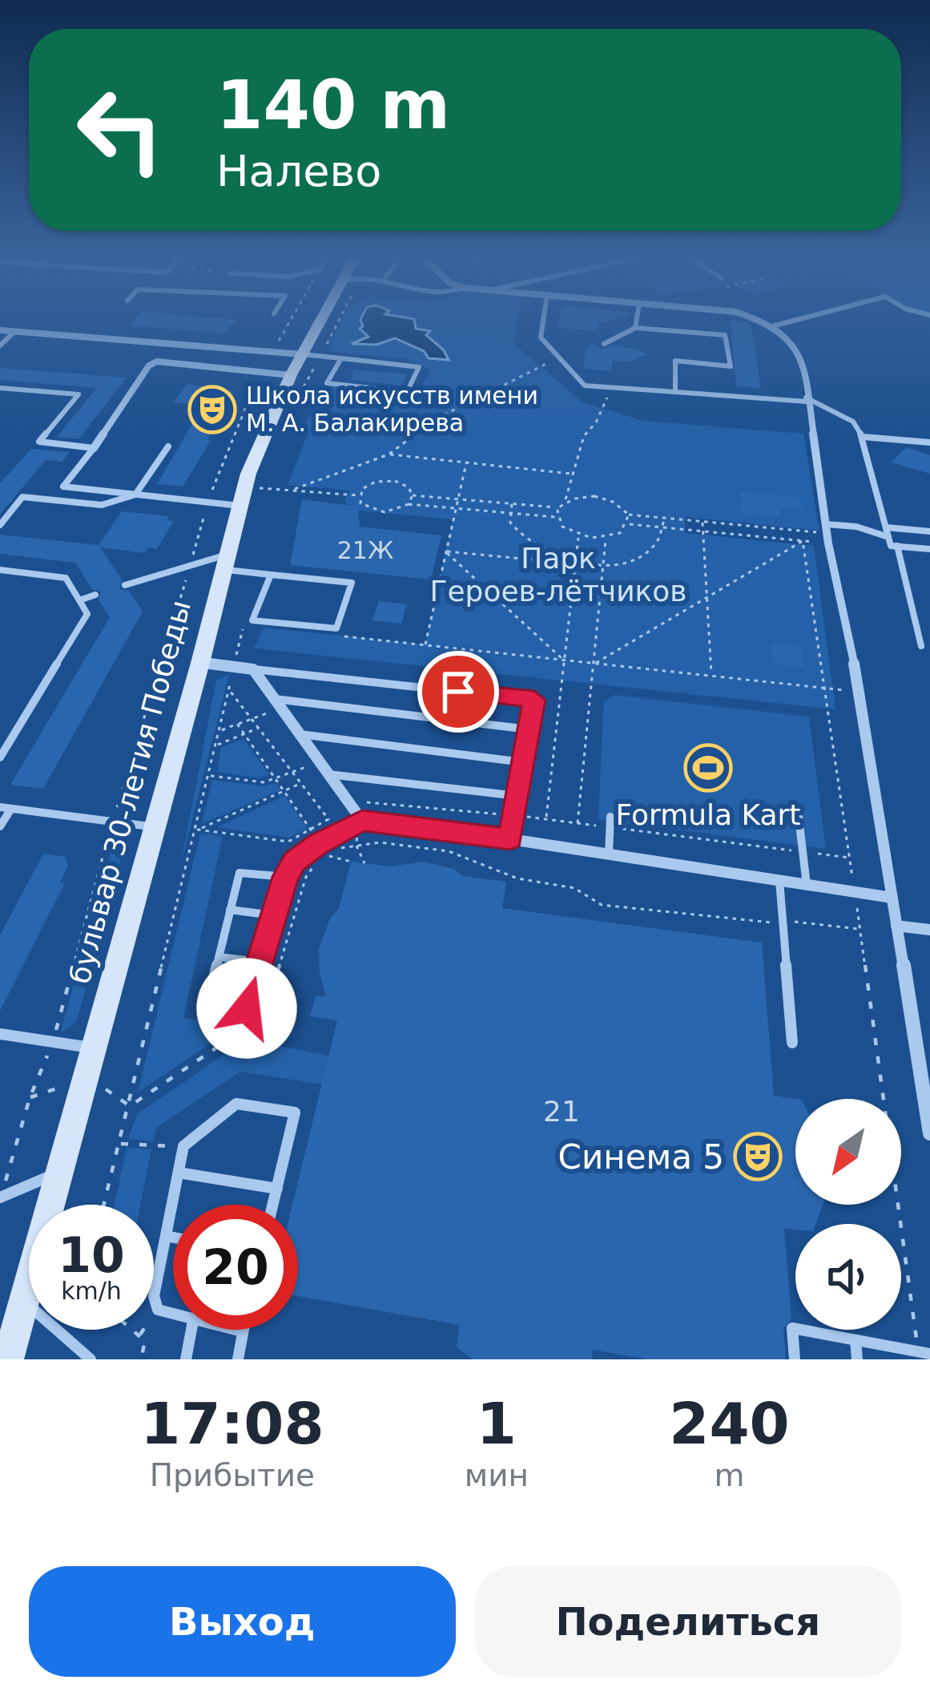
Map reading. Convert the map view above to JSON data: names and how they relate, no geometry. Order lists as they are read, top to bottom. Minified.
{"streets":{"main road":["бульвар 30-летия Победы"]},"parks":["Парк Героев-лётчиков"],"places":{"theatre":["Школа искусств имени М. А. Балакирева","Синема 5"],"sports":["Formula Kart"]},"house_numbers":["21Ж","21"],"north":"bottom left","page":{"turn":["140 m","Налево"],"speed":"10 km/h","limit":"20","eta":["17:08","Прибытие","1","мин","240","m"],"buttons":["Выход","Поделиться"]}}
